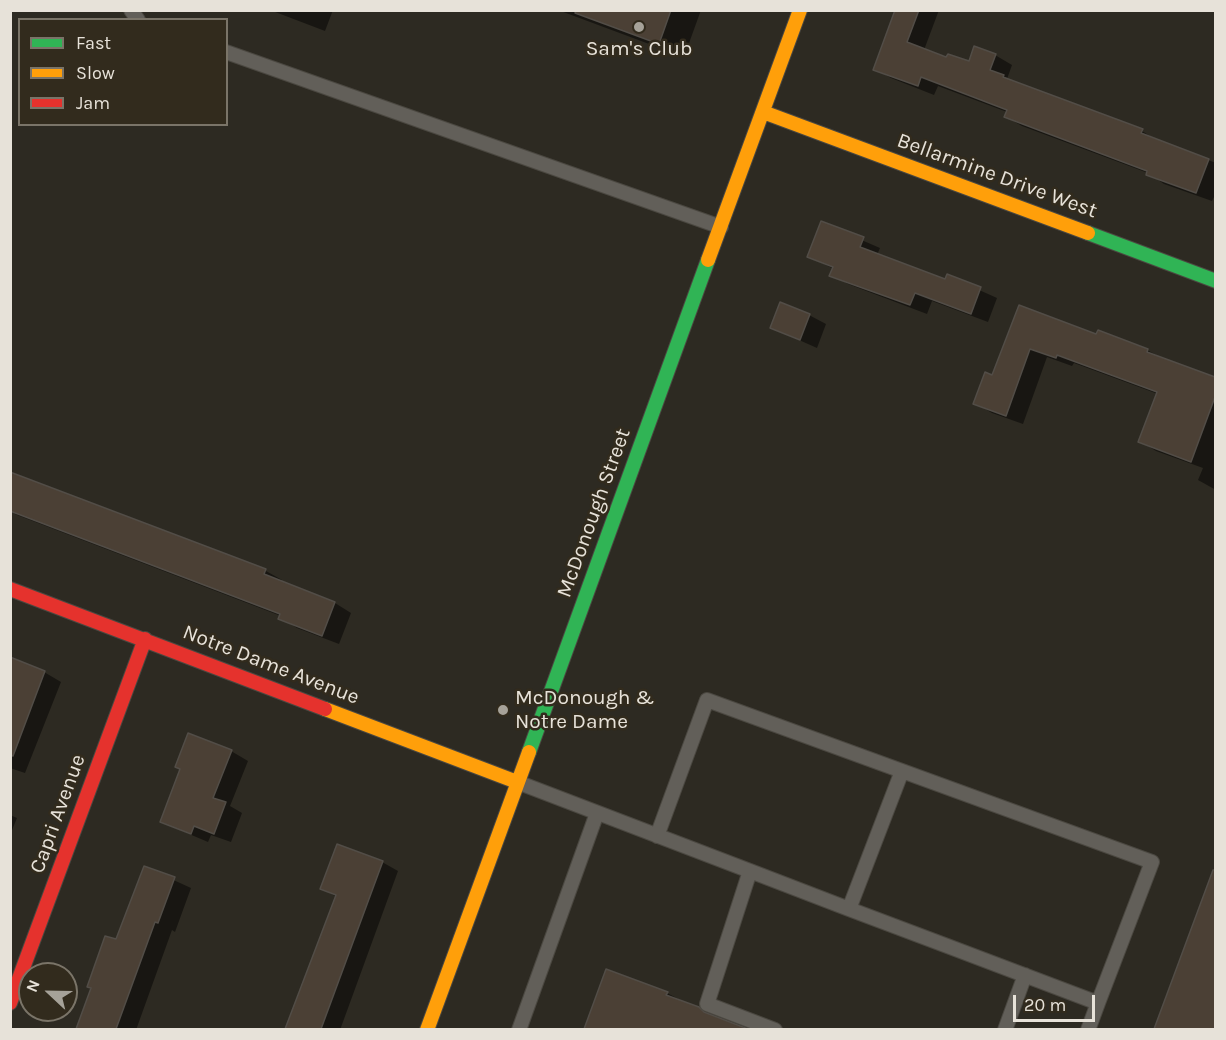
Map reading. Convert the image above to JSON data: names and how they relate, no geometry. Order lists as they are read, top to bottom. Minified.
{"streets":{"street":["Bellarmine Drive West","McDonough Street","Notre Dame Avenue","Capri Avenue"]},"crossings":[["Bellarmine Drive West","McDonough Street"],["McDonough Street","Notre Dame Avenue"],["Notre Dame Avenue","Capri Avenue"]],"places":["Sam's Club","McDonough & Notre Dame"],"legend":["Fast","Slow","Jam"],"scale_bar":"20 m","north":"left"}
